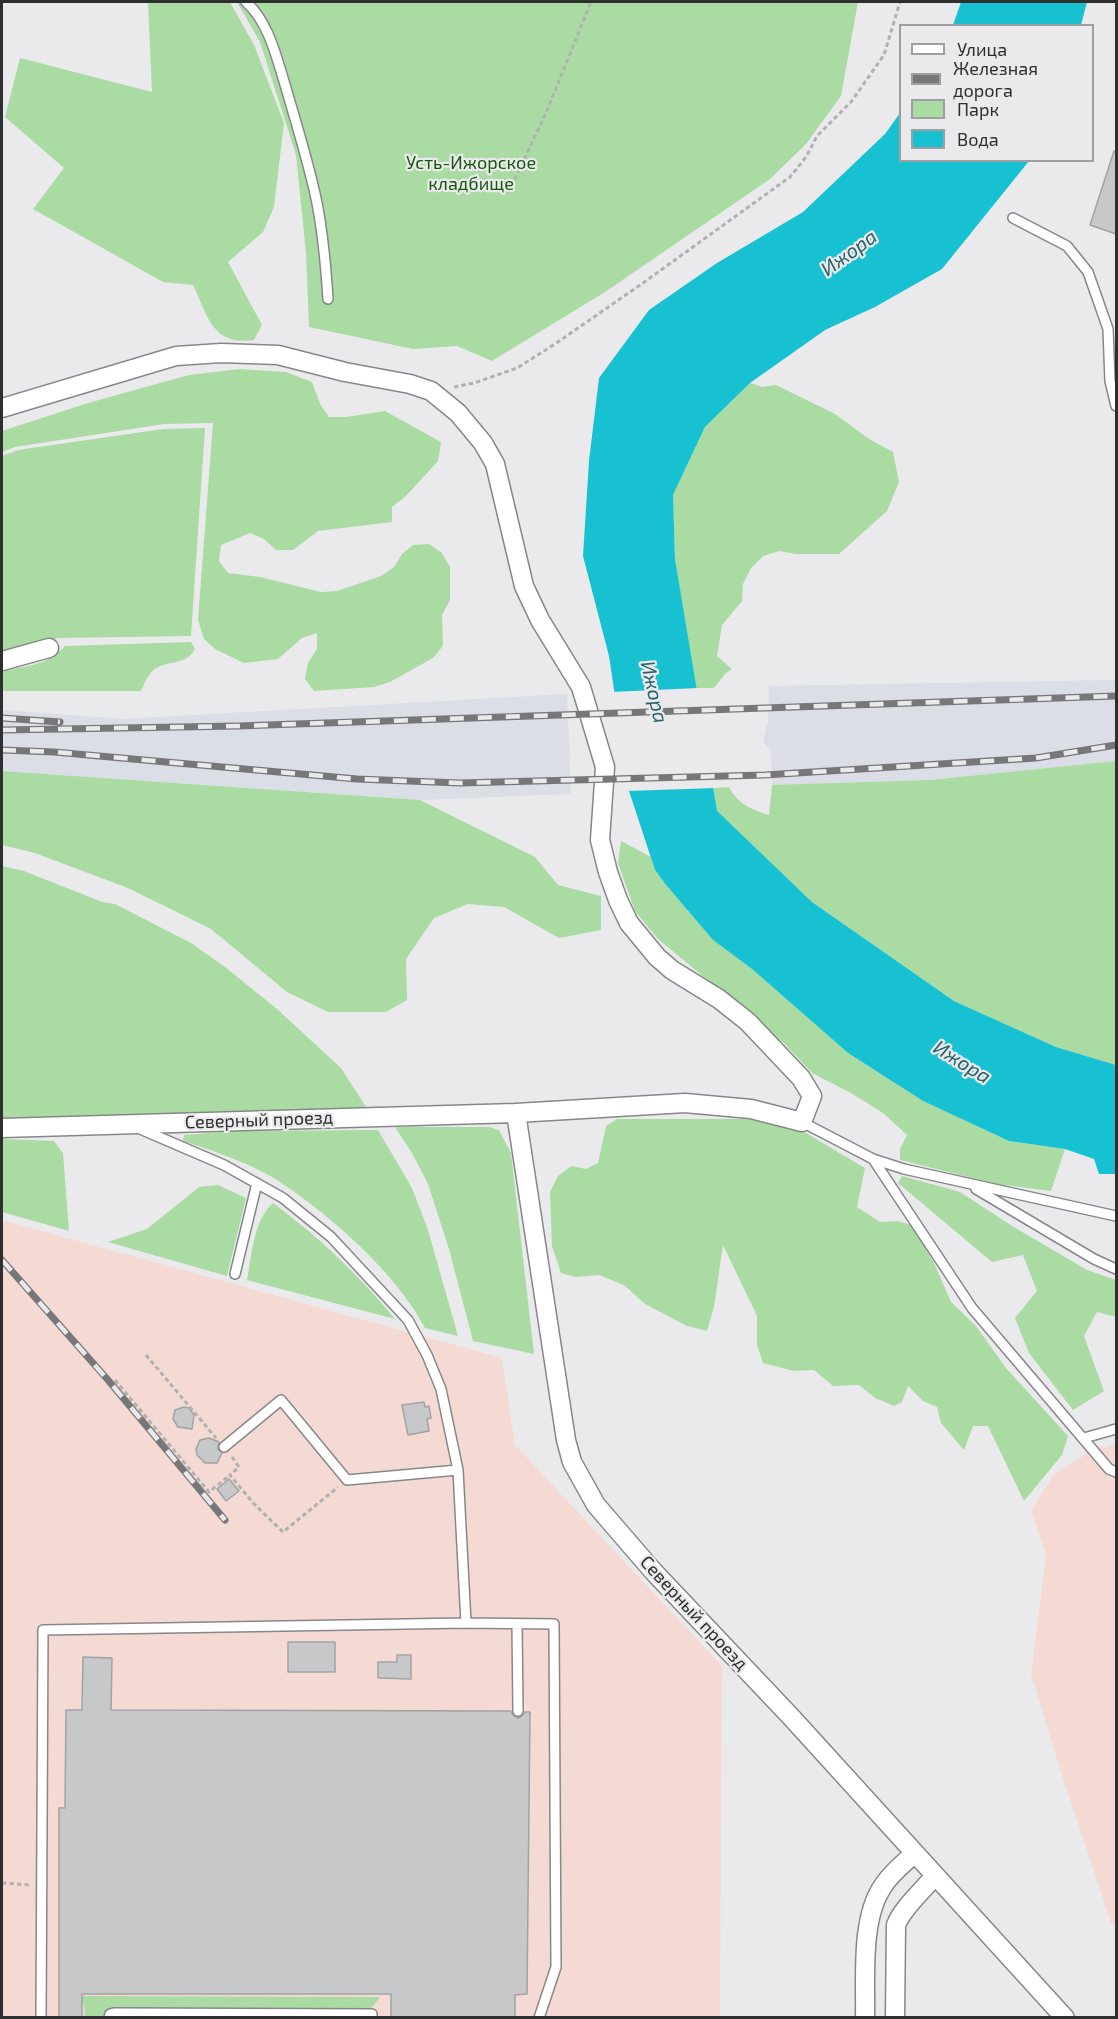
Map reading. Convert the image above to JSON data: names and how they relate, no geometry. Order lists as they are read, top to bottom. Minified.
{"streets":{"street":["Северный проезд"]},"water":["Ижора"],"parks":["Усть-Ижорское кладбище"],"legend":["Улица","Железная дорога","Парк","Вода"]}
